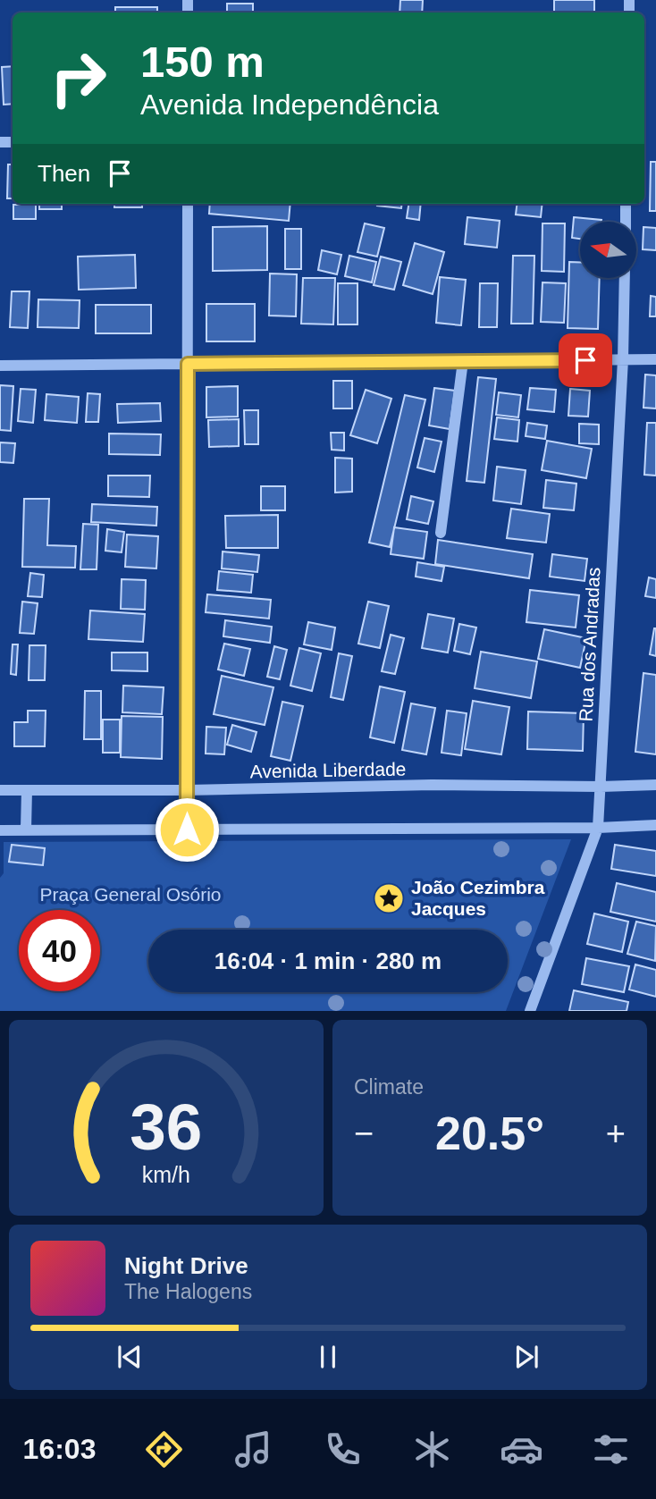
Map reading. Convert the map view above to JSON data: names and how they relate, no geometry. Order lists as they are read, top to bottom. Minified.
{"streets":{"street":["Rua dos Andradas","Avenida Liberdade"]},"crossings":[["Rua dos Andradas","Avenida Liberdade"]],"parks":["Praça General Osório"],"places":{"place":["João Cezimbra Jacques"]},"north":"left","page":{"turn":["150 m","Avenida Independência"],"then":"Then","limit":"40","trip":"16:04 · 1 min · 280 m","tile":"Climate","heat":["−","20.5°","+"],"song":["Night Drive","The Halogens"],"tabs":"16:03","gauge":["36","km/h"]}}
